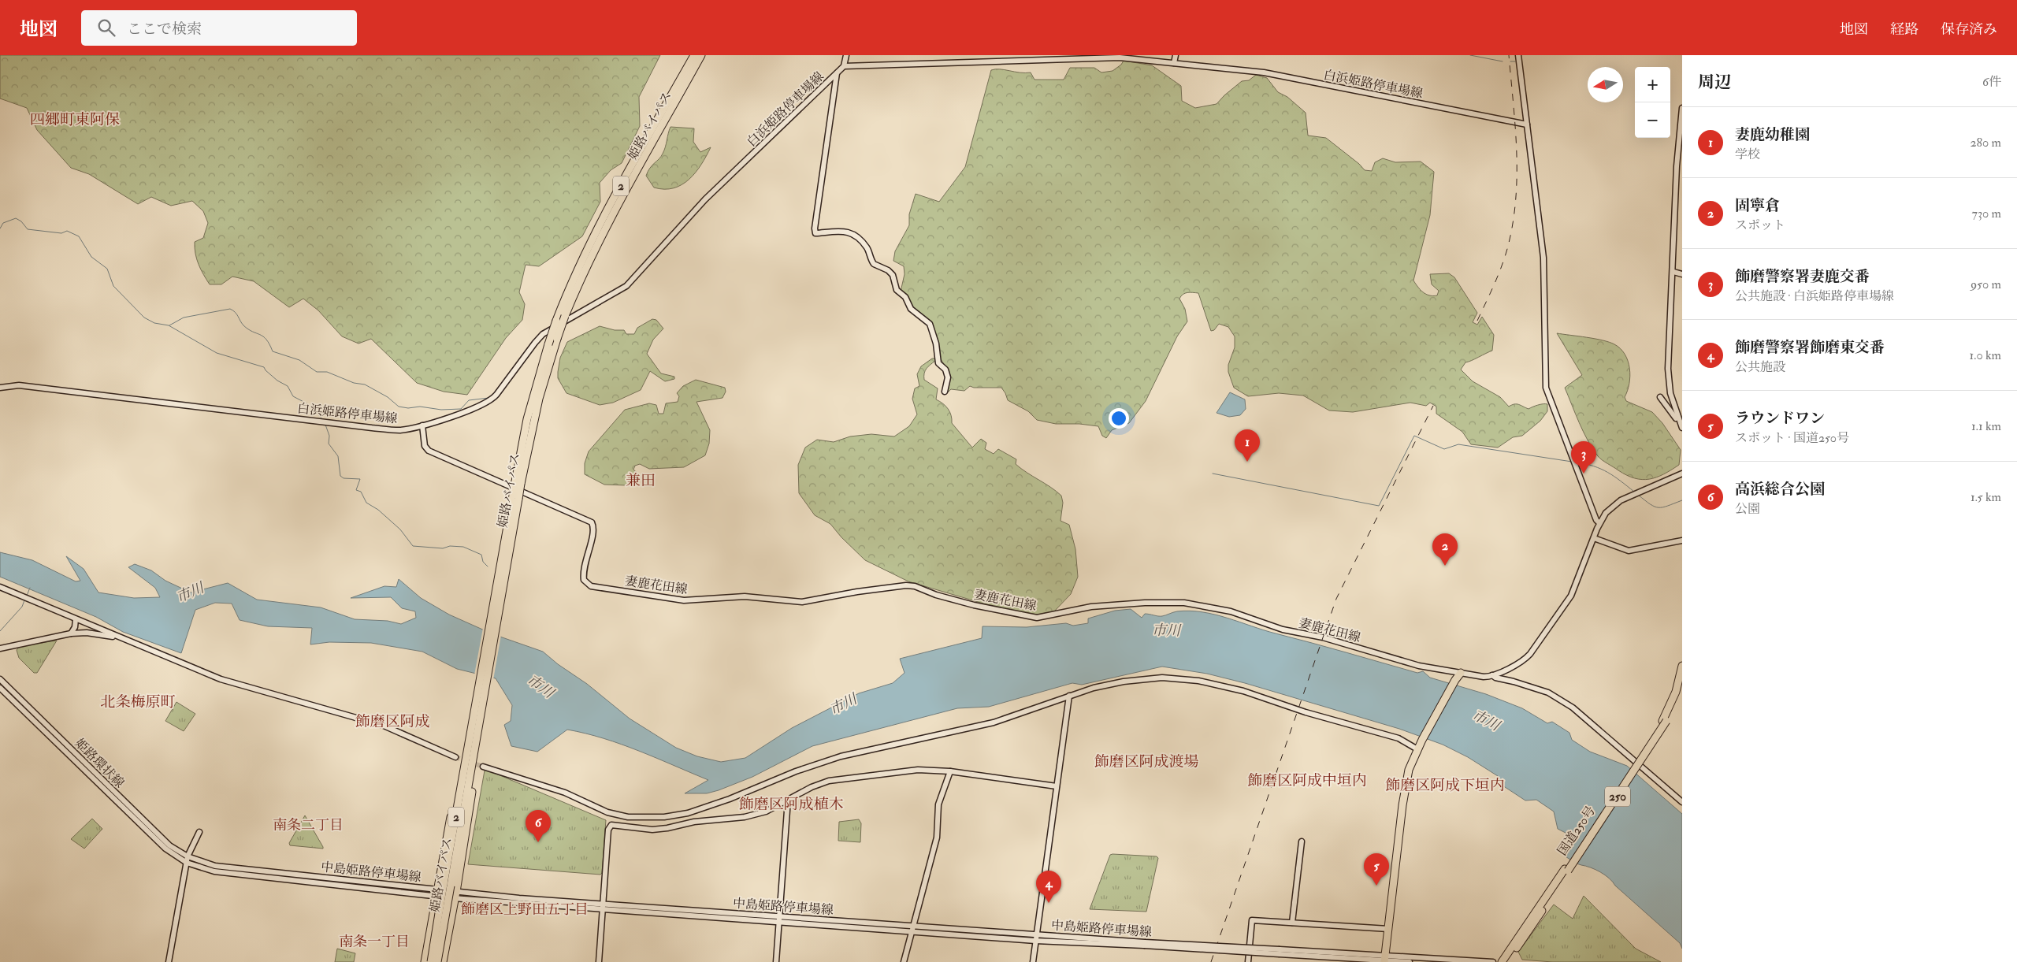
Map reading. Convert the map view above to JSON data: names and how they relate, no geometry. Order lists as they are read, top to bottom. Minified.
{"streets":{"highway":["姫路バイパス","2","250","国道250号"],"main road":["白浜姫路停車場線","妻鹿花田線","姫路環状線","中島姫路停車場線"]},"crossings":[["白浜姫路停車場線","妻鹿花田線"],["姫路環状線","中島姫路停車場線"]],"districts":["四郷町東阿保","兼田","北条梅原町","飾磨区阿成","飾磨区阿成渡場","飾磨区阿成中垣内","飾磨区阿成下垣内","飾磨区阿成植木","南条二丁目","飾磨区上野田五丁目","南条一丁目"],"water":["市川"],"north":"left","page":{"header":"地図","search":"ここで検索","nav":["地図","経路","保存済み"],"heading":["周辺","6件"],"map_buttons":["+","−"],"list":[{"mark":"1","name":"妻鹿幼稚園","note":"学校","value":"280 m"},{"mark":"2","name":"固寧倉","note":"スポット","value":"730 m"},{"mark":"3","name":"飾磨警察署妻鹿交番","note":"公共施設 · 白浜姫路停車場線","value":"950 m"},{"mark":"4","name":"飾磨警察署飾磨東交番","note":"公共施設","value":"1.0 km"},{"mark":"5","name":"ラウンドワン","note":"スポット · 国道250号","value":"1.1 km"},{"mark":"6","name":"高浜総合公園","note":"公園","value":"1.5 km"}],"pins":["1","3","2","6","5","4"]}}
